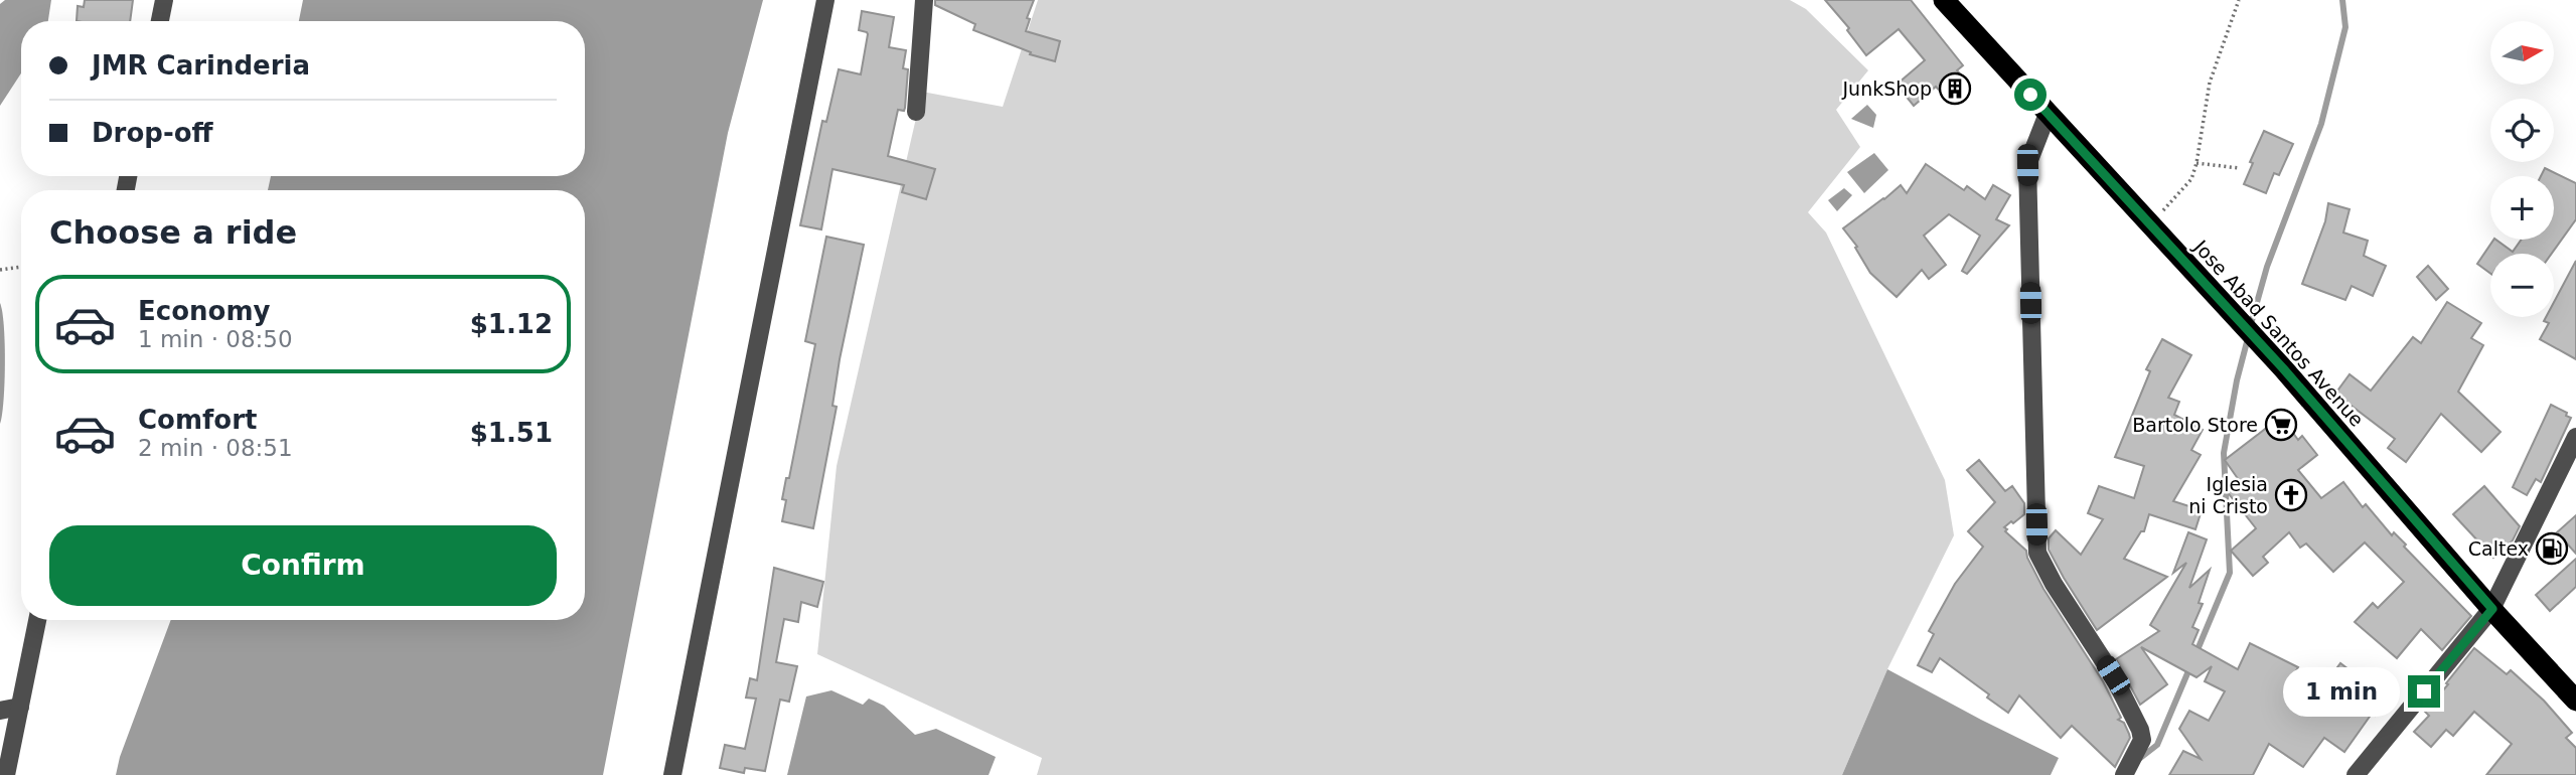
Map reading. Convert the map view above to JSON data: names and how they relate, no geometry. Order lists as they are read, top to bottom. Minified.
{"streets":{"highway":["Jose Abad Santos Avenue"]},"places":{"building":["JunkShop"],"supermarket":["Bartolo Store"],"church":["Iglesia ni Cristo"],"fuel station":["Caltex"]},"north":"right","page":{"map_buttons":["+","−"],"banner":["JMR Carinderia","Drop-off"],"heading":"Choose a ride","list":[{"name":"Economy","note":"1 min · 08:50","value":"$1.12"},{"name":"Comfort","note":"2 min · 08:51","value":"$1.51"}],"buttons":"Confirm","bubble":"1 min"}}
